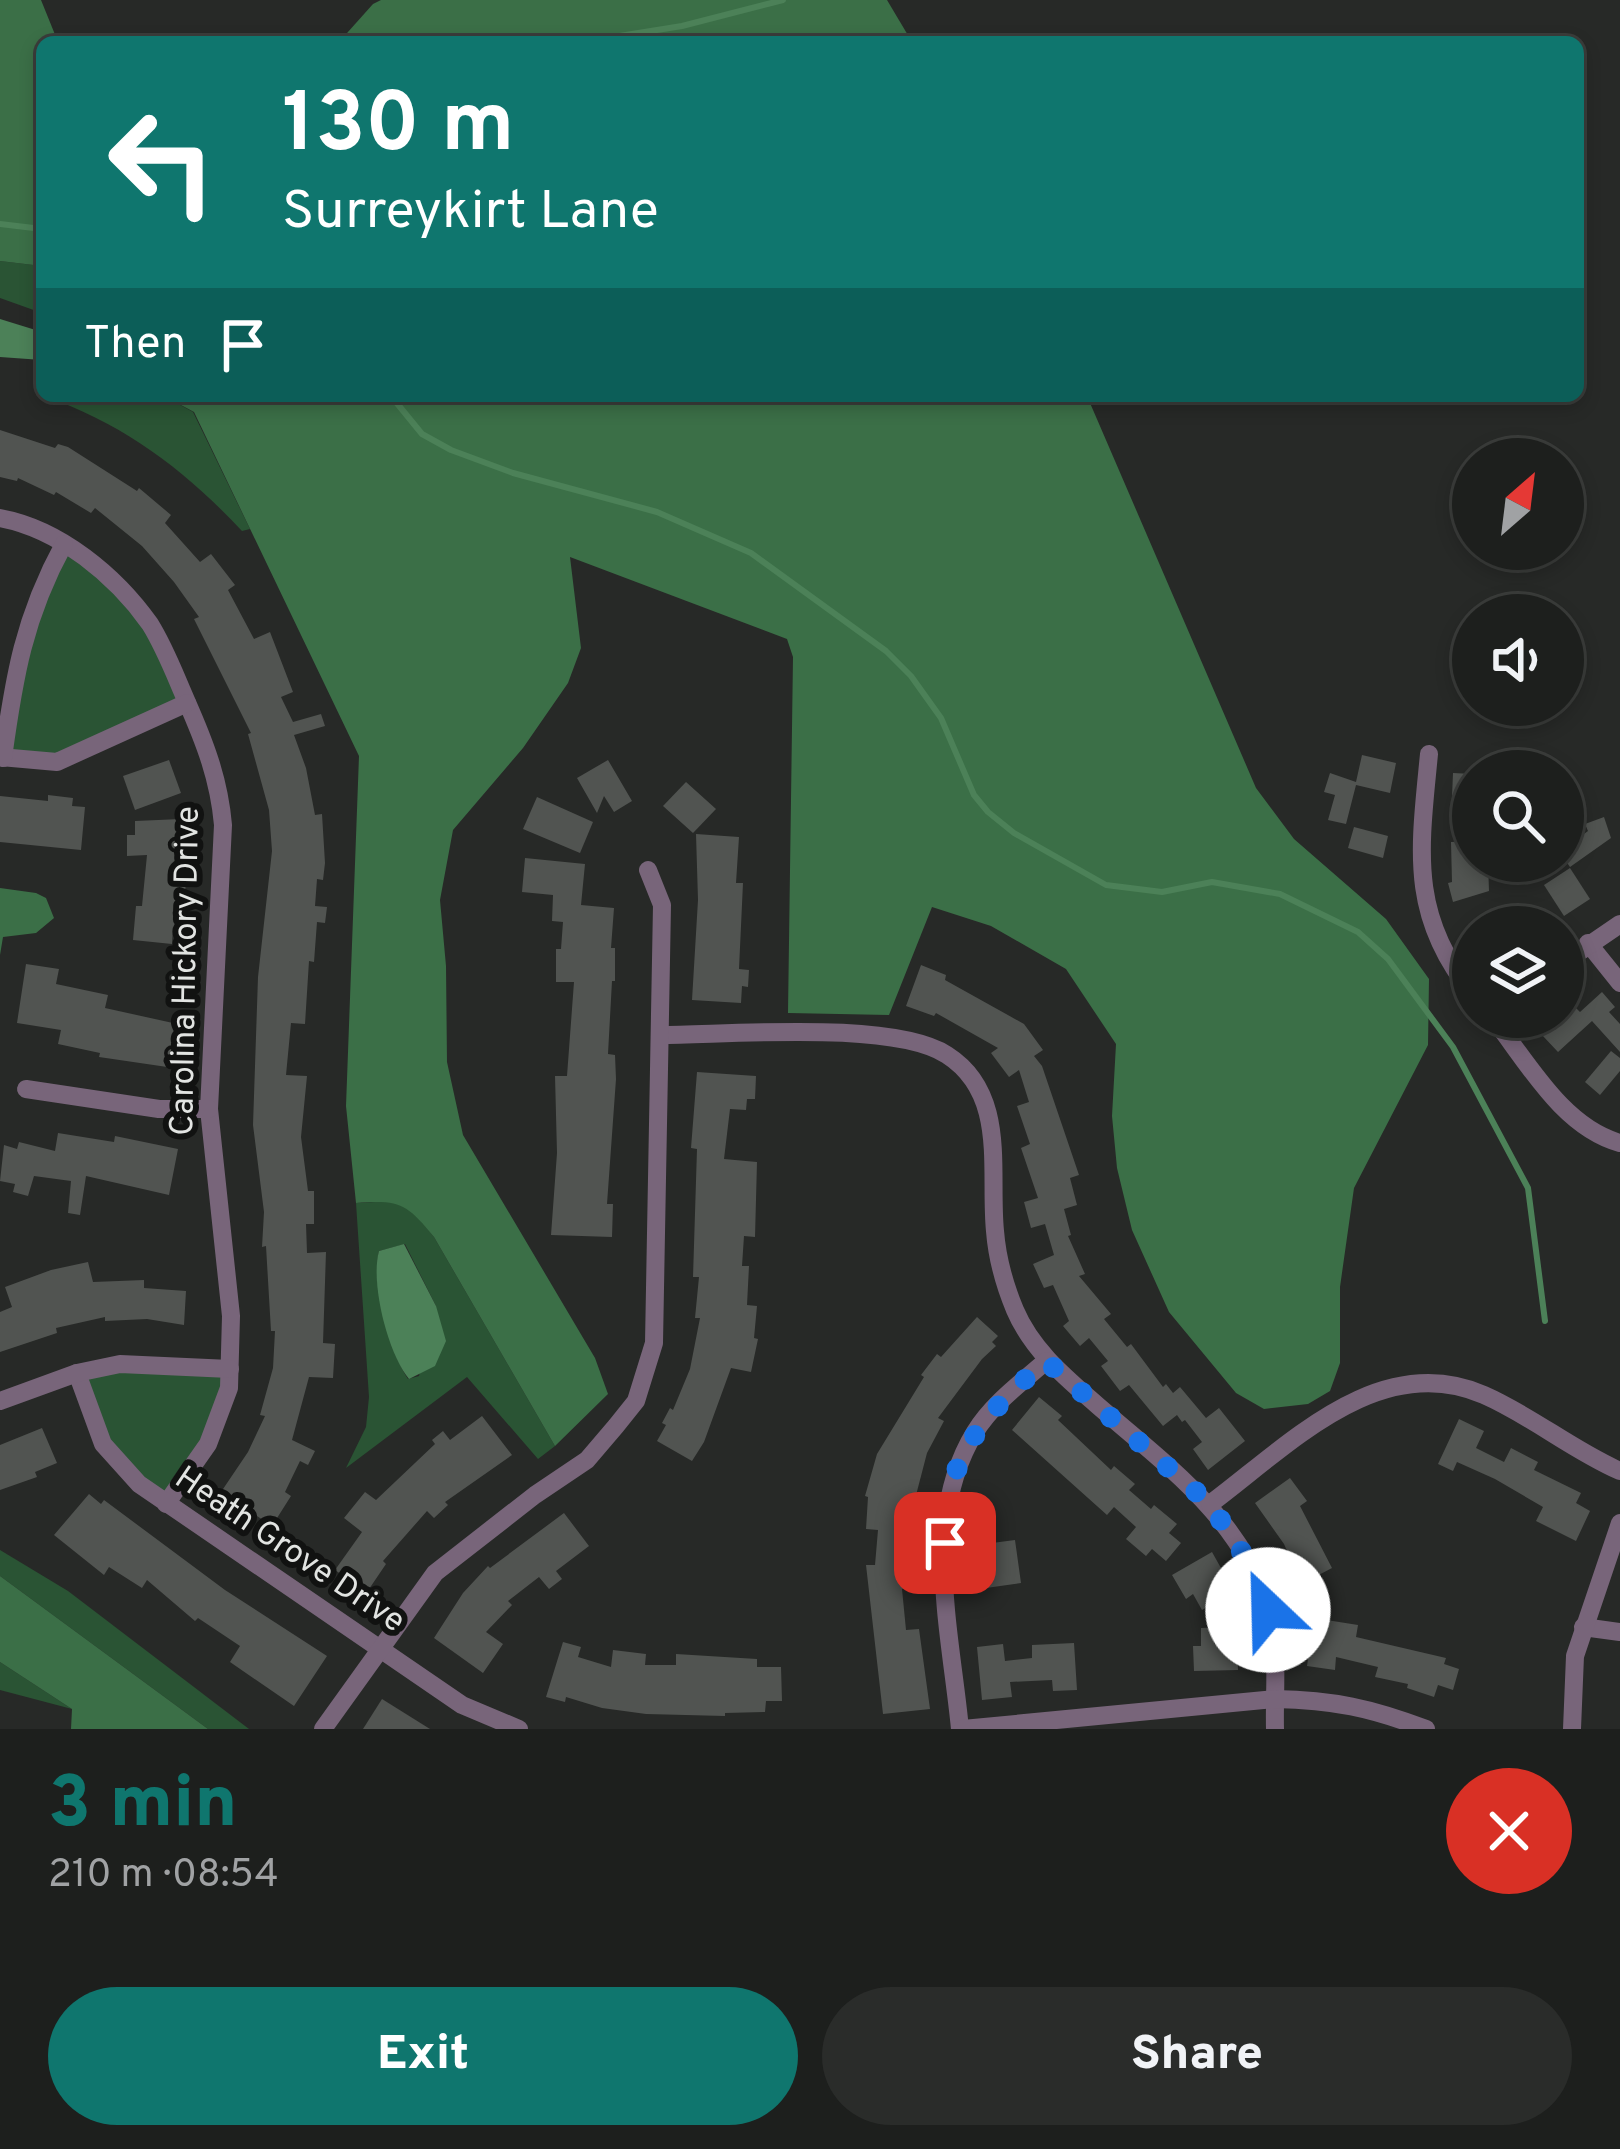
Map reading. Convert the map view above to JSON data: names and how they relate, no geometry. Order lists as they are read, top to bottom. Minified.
{"streets":{"street":["Carolina Hickory Drive","Heath Grove Drive"]},"crossings":[["Carolina Hickory Drive","Heath Grove Drive"]],"north":"top right","page":{"turn":["130 m","Surreykirt Lane"],"then":"Then","heading":["3 min","210 m · 08:54"],"buttons":["Exit","Share"]}}
